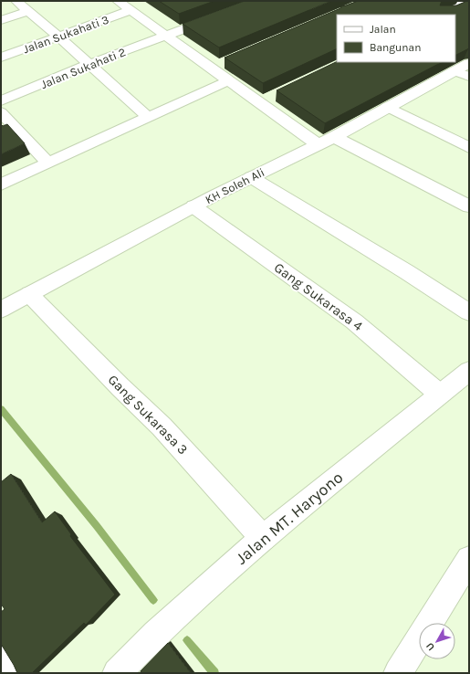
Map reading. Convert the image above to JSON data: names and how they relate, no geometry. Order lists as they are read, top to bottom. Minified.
{"streets":{"street":["Jalan Sukahati 3","Jalan Sukahati 2","KH Soleh Ali","Gang Sukarasa 4","Gang Sukarasa 3","Jalan MT. Haryono"]},"crossings":[["KH Soleh Ali","Gang Sukarasa 4"],["KH Soleh Ali","Gang Sukarasa 3"],["Gang Sukarasa 4","Jalan MT. Haryono"],["Gang Sukarasa 3","Jalan MT. Haryono"]],"legend":["Jalan","Bangunan"],"north":"bottom left"}
